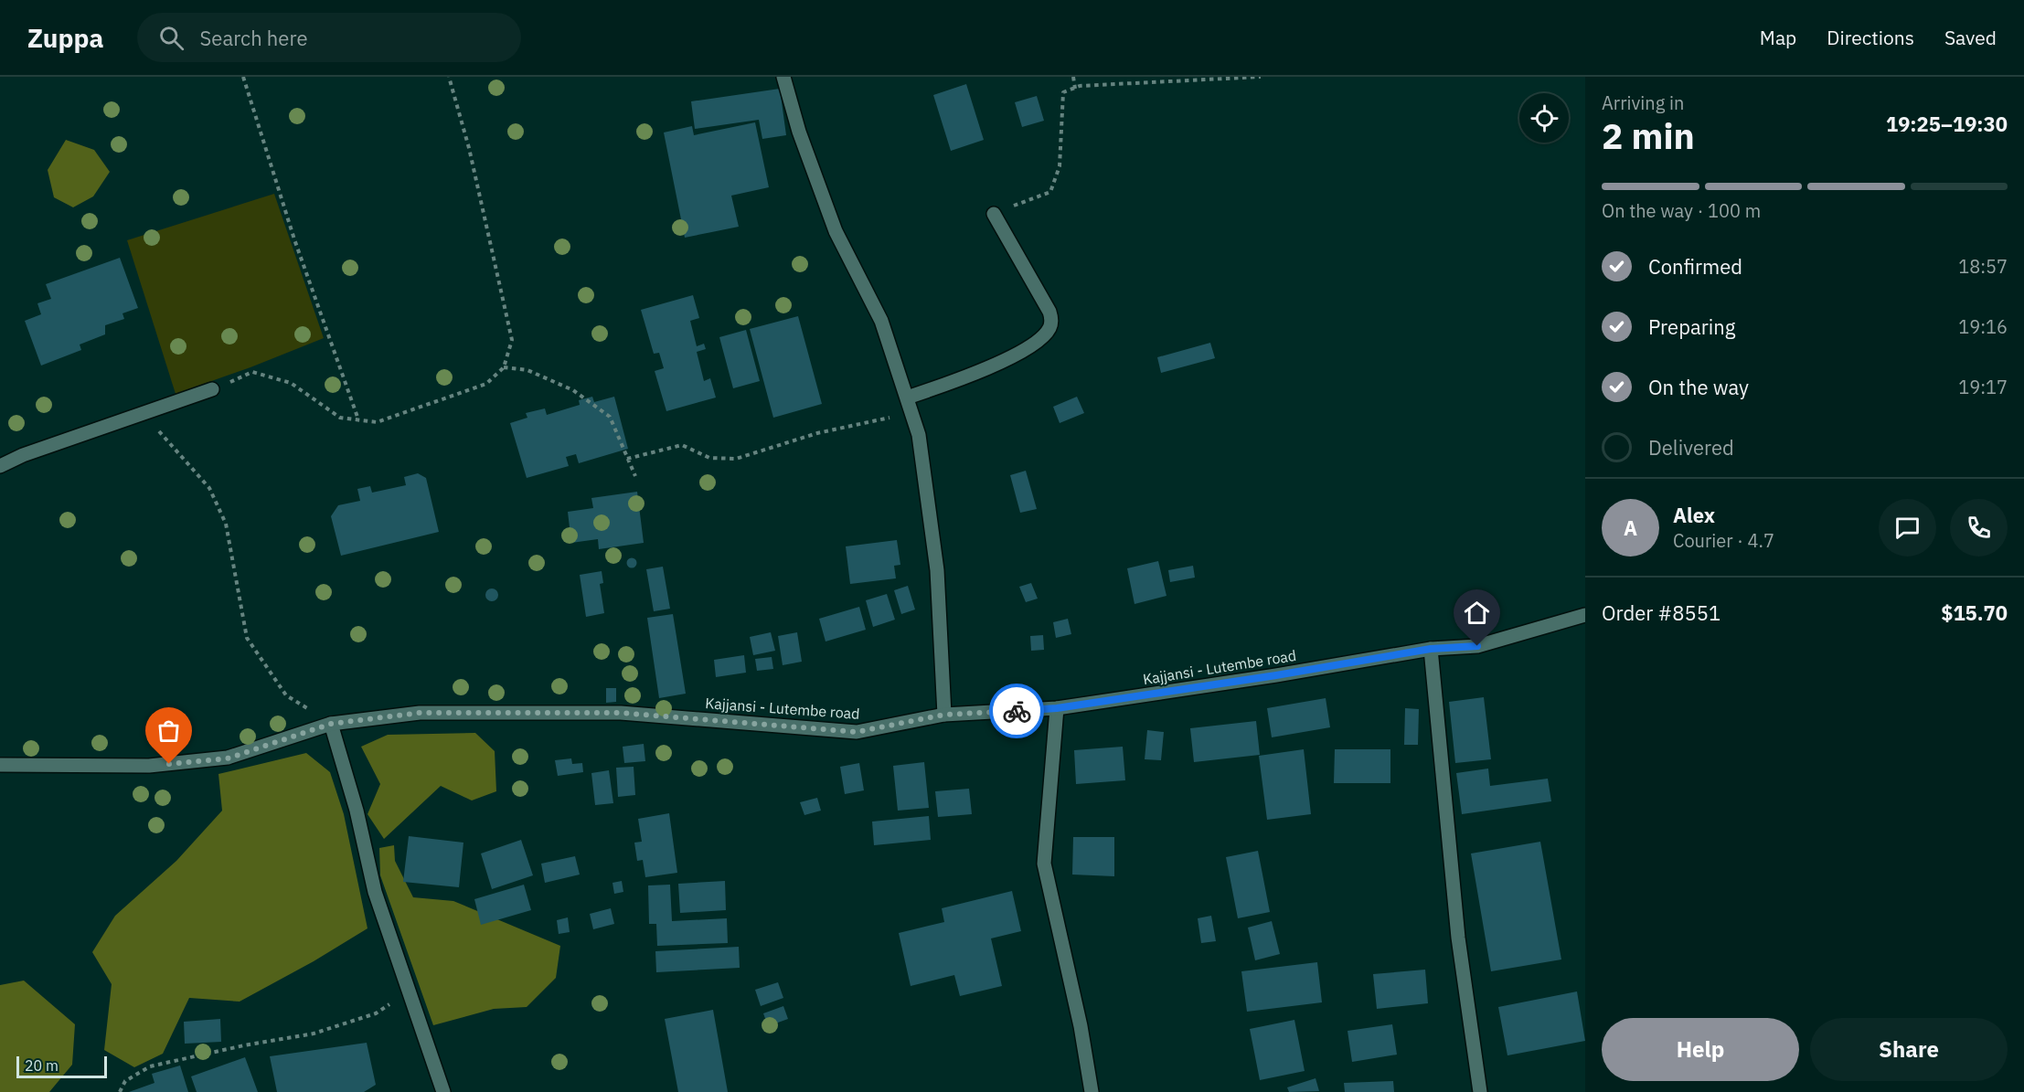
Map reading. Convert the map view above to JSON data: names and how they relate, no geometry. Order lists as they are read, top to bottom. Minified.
{"streets":{"street":["Kajjansi - Lutembe road"]},"scale_bar":"20 m","page":{"header":"Zuppa","search":"Search here","nav":["Map","Directions","Saved"],"heading":["2 min","Arriving in","19:25–19:30"],"panel":["Alex","Courier · 4.7","Order #8551","$15.70"],"bar":"On the way · 100 m","list":[["Confirmed","18:57"],["Preparing","19:16"],["On the way","19:17"],"Delivered"],"round":"A","buttons":["Help","Share"],"scale":"20 m"}}
